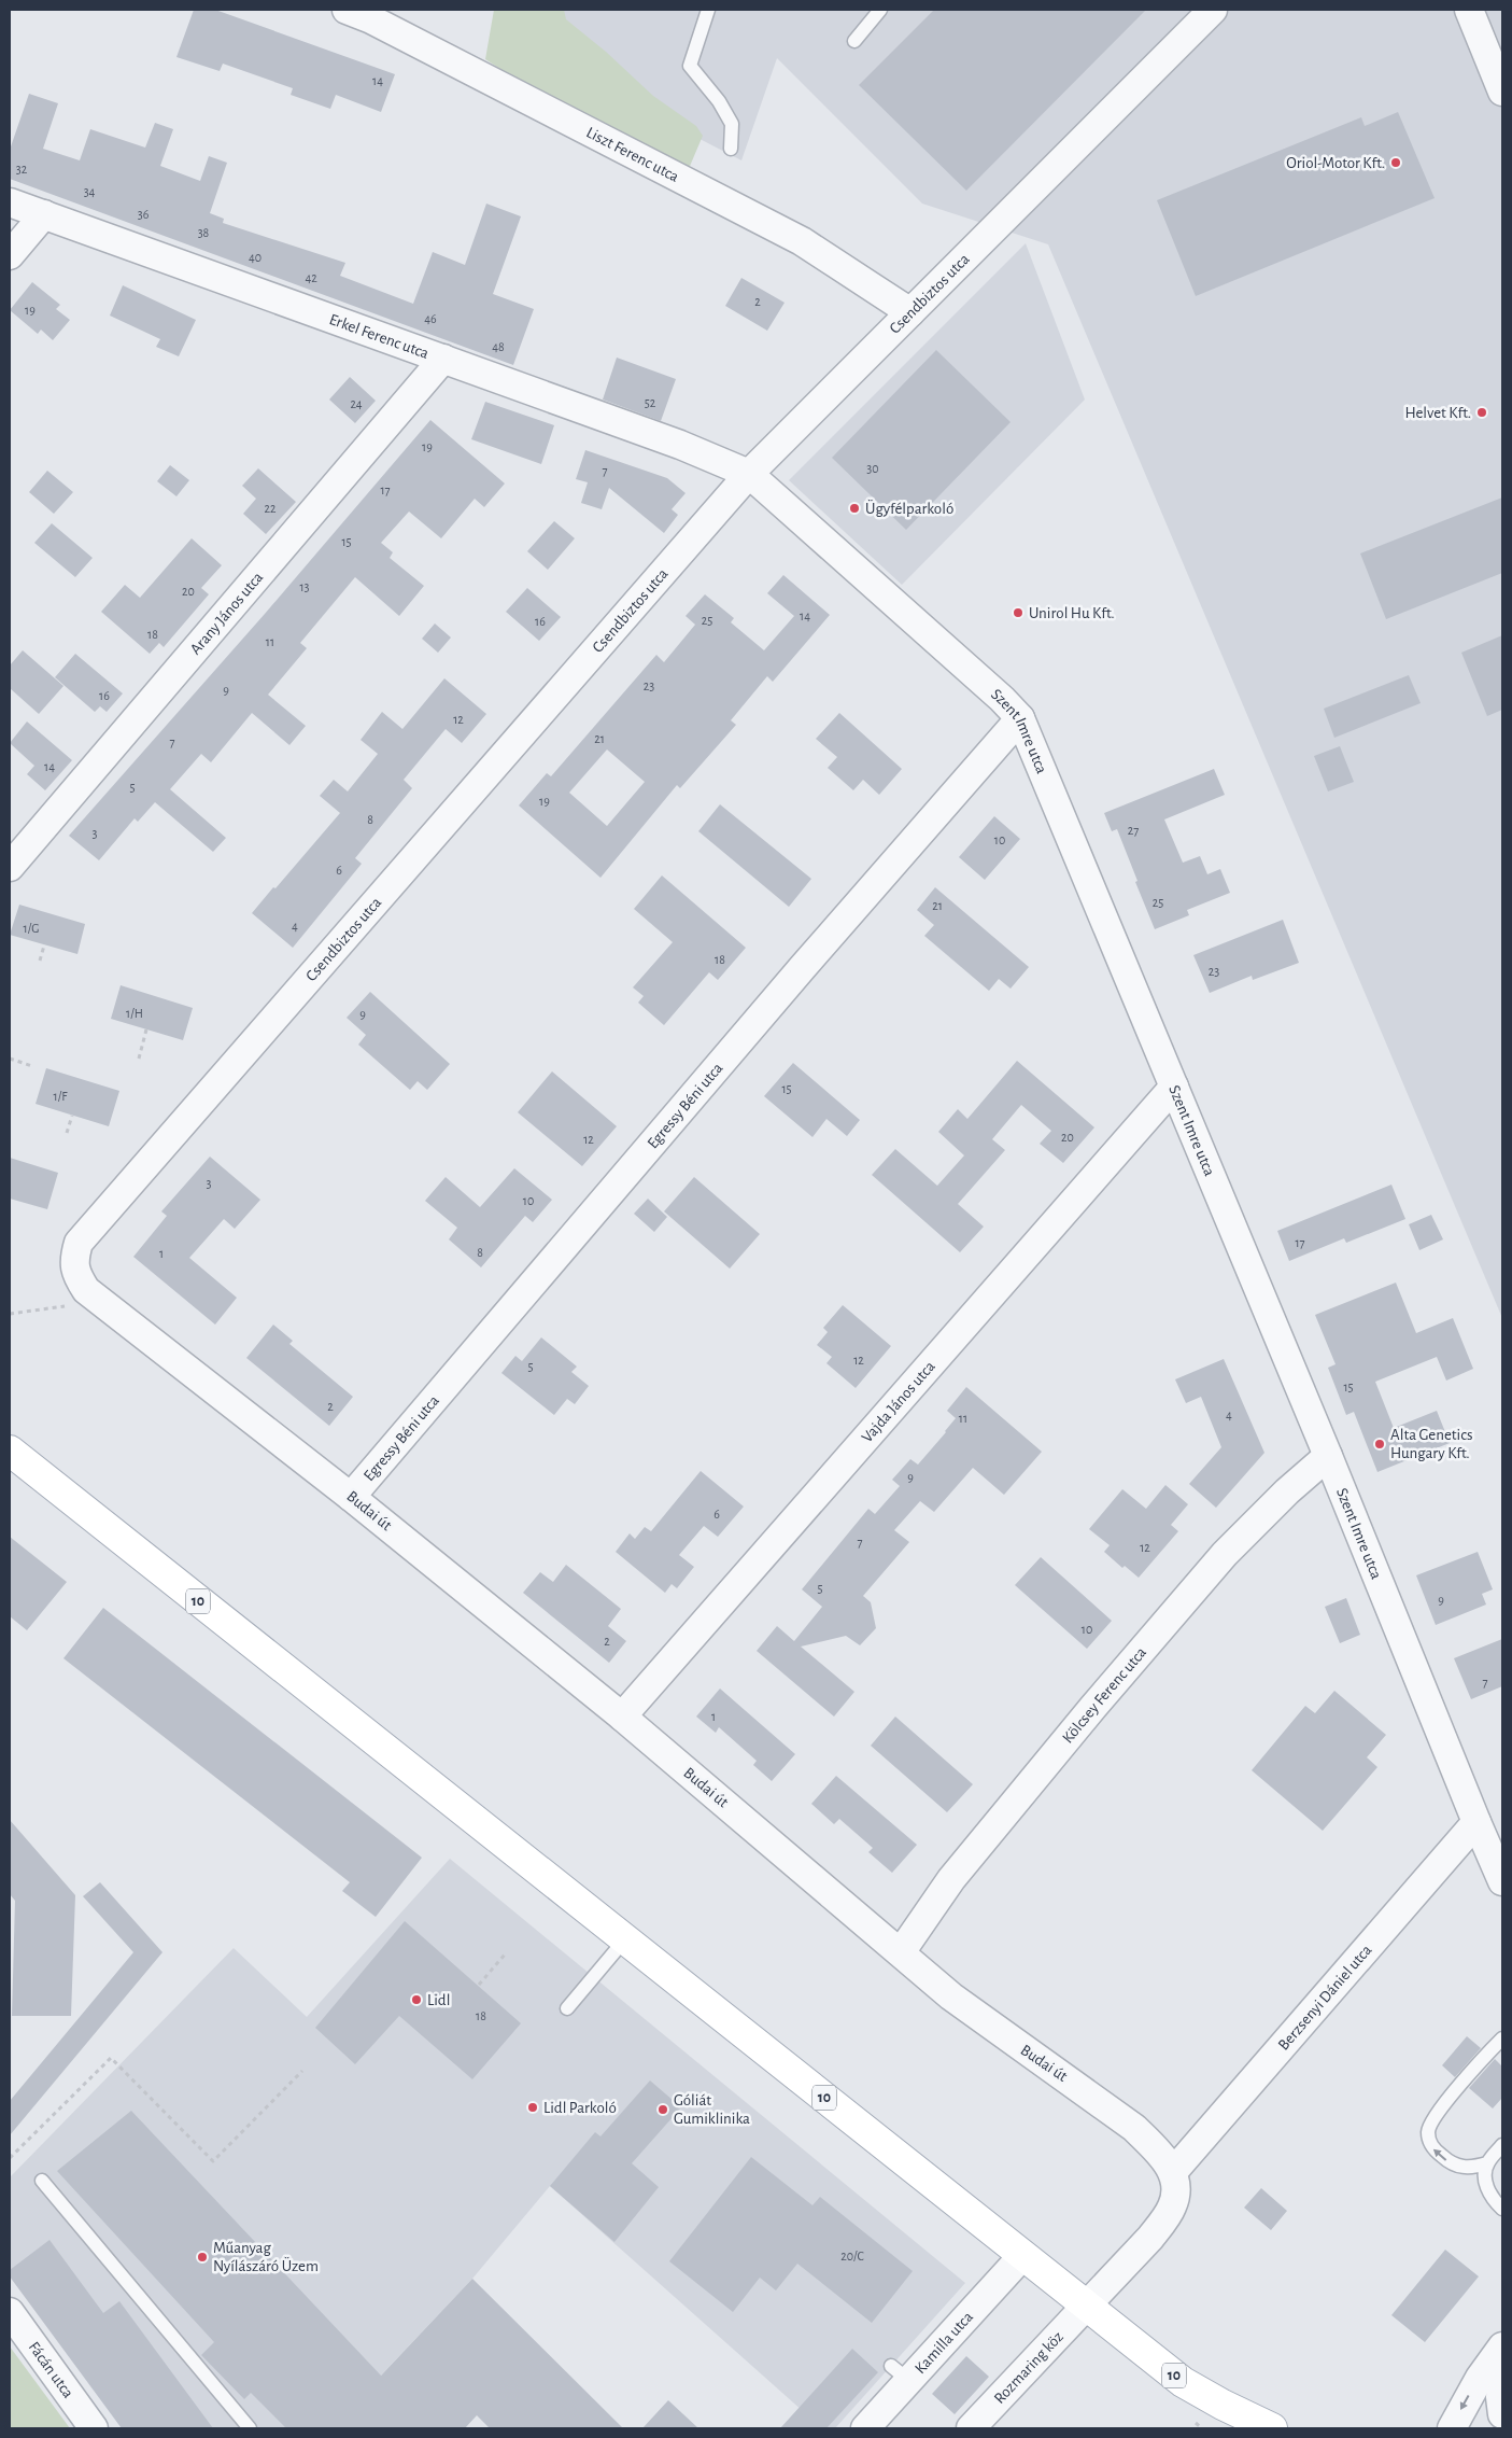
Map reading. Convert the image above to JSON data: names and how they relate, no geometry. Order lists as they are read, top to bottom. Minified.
{"streets":{"main road":["10"],"street":["Liszt Ferenc utca","Csendbiztos utca","Erkel Ferenc utca","Arany János utca","Szent Imre utca","Egressy Béni utca","Vajda János utca","Budai út","Kölcsey Ferenc utca","Berzsenyi Dániel utca","Kamilla utca","Rozmaring köz","Fácán utca"]},"crossings":[["Liszt Ferenc utca","Csendbiztos utca"],["Csendbiztos utca","Erkel Ferenc utca"],["Csendbiztos utca","Szent Imre utca"],["Csendbiztos utca","Budai út"],["Erkel Ferenc utca","Arany János utca"],["Erkel Ferenc utca","Szent Imre utca"],["Szent Imre utca","Egressy Béni utca"],["Szent Imre utca","Vajda János utca"],["Szent Imre utca","Kölcsey Ferenc utca"],["Szent Imre utca","Berzsenyi Dániel utca"],["Egressy Béni utca","Budai út"],["Vajda János utca","Budai út"],["Budai út","Kölcsey Ferenc utca"],["Budai út","Berzsenyi Dániel utca"],["10","Kamilla utca"],["10","Rozmaring köz"]],"places":["Oriol-Motor Kft.","Helvet Kft.","Ügyfélparkoló","Unirol Hu Kft.","Alta Genetics Hungary Kft.","Lidl","Lidl Parkoló","Góliát Gumiklinika","Műanyag Nyílászáró Üzem"],"house_numbers":["14","32","34","36","38","40","42","2","19","46","48","52","24","19","30","7","17","22","15","13","20","14","25","16","18","11","23","9","16","12","21","7","14","5","19","8","27","3","10","6","25","21","4","1/G","18","23","1/H","9","15","1/F","20","12","3","10","17","8","1","12","5","15","2","4","11","9","6","7","12","5","9","10","2","7","1","18","20/C"]}
